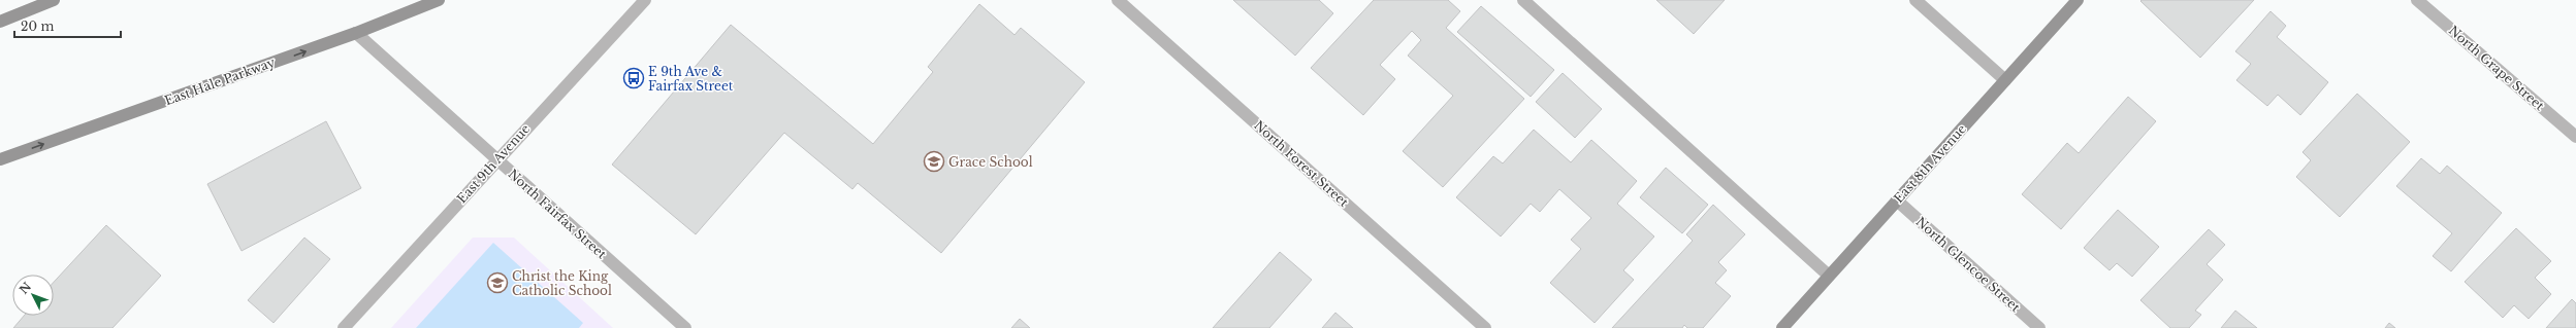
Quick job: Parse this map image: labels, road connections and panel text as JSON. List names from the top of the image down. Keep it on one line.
{"streets":{"street":["North Grape Street","East Hale Parkway","East 9th Avenue","North Forest Street","East 8th Avenue","North Fairfax Street","North Glencoe Street"]},"crossings":[["East Hale Parkway","North Fairfax Street"],["East 9th Avenue","North Fairfax Street"],["East 8th Avenue","North Glencoe Street"]],"one_way":["East Hale Parkway"],"places":{"bus stop":["E 9th Ave & Fairfax Street"],"school or university":["Grace School","Christ the King Catholic School"]},"scale_bar":"20 m","north":"top left"}
